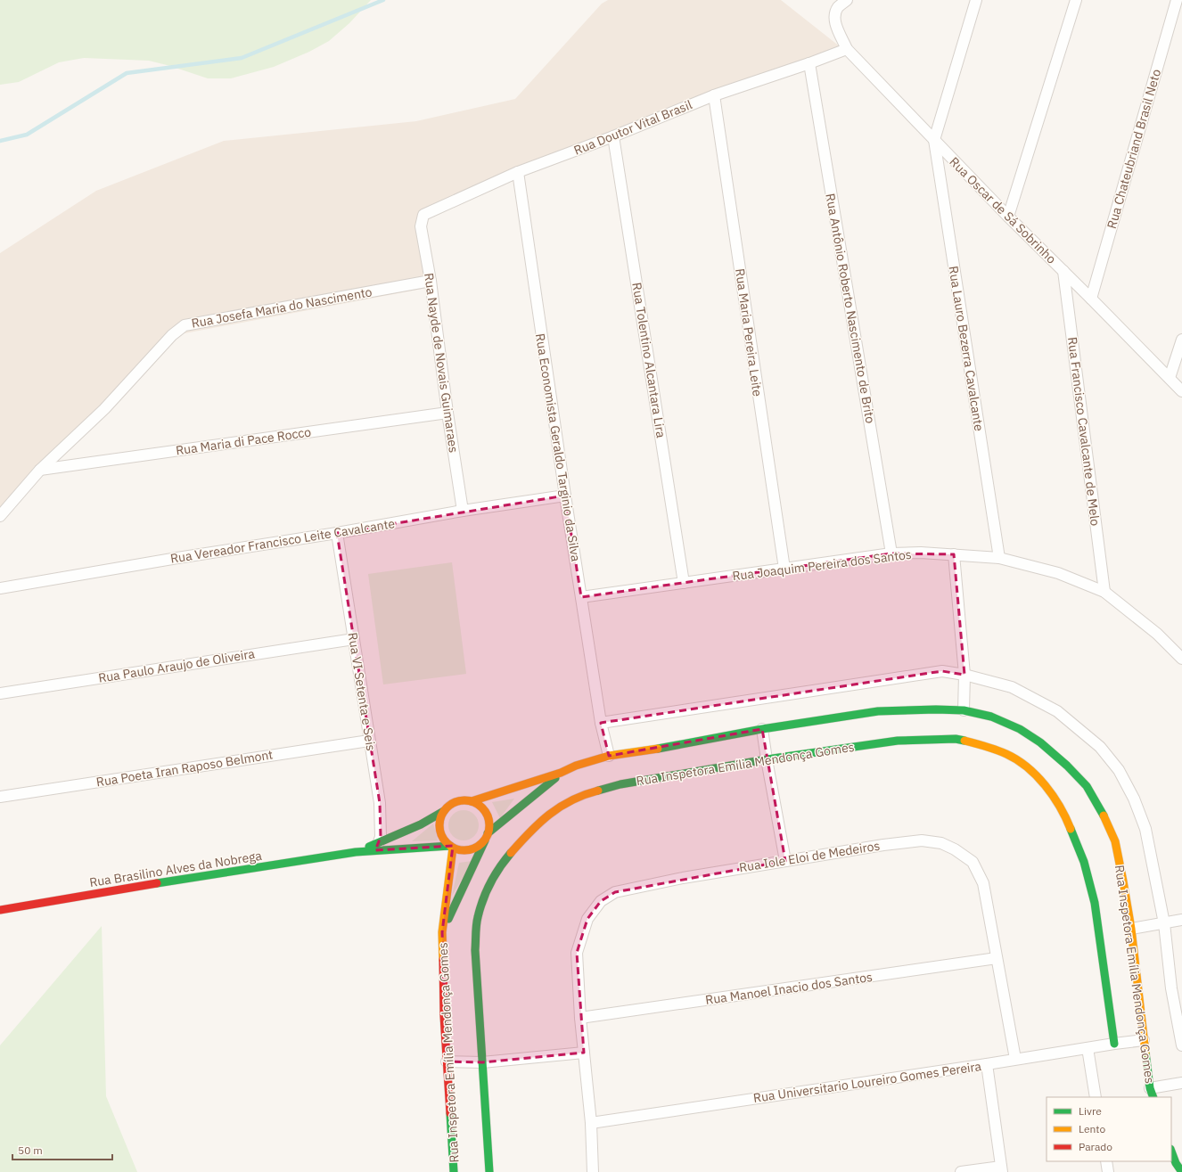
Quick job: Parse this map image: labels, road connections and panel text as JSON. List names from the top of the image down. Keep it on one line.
{"streets":{"main road":["Rua Inspetora Emília Mendonça Gomes","Rua Brasilino Alves da Nobrega"],"street":["Rua Doutor Vital Brasil","Rua Chateubriand Brasil Neto","Rua Oscar de Sá Sobrinho","Rua Josefa Maria do Nascimento","Rua Antônio Roberto Nascimento de Brito","Rua Maria Pereira Leite","Rua Lauro Bezerra Cavalcante","Rua Tolentino Alcantara Lira","Rua Nayde de Novais Guimaraes","Rua Francisco Cavalcante de Melo","Rua Maria di Pace Rocco","Rua Economista Geraldo Targinio da Silva","Rua Vereador Francisco Leite Cavalcante","Rua Joaquim Pereira dos Santos","Rua Paulo Araujo de Oliveira","Rua VI Setenta e Seis","Rua Poeta Iran Raposo Belmont","Rua Iole Eloi de Medeiros","Rua Manoel Inacio dos Santos","Rua Universitario Loureiro Gomes Pereira"]},"crossings":[["Rua Doutor Vital Brasil","Rua Oscar de Sá Sobrinho"],["Rua Doutor Vital Brasil","Rua Antônio Roberto Nascimento de Brito"],["Rua Doutor Vital Brasil","Rua Maria Pereira Leite"],["Rua Doutor Vital Brasil","Rua Tolentino Alcantara Lira"],["Rua Doutor Vital Brasil","Rua Nayde de Novais Guimaraes"],["Rua Doutor Vital Brasil","Rua Economista Geraldo Targinio da Silva"],["Rua Chateubriand Brasil Neto","Rua Oscar de Sá Sobrinho"],["Rua Oscar de Sá Sobrinho","Rua Lauro Bezerra Cavalcante"],["Rua Oscar de Sá Sobrinho","Rua Francisco Cavalcante de Melo"],["Rua Josefa Maria do Nascimento","Rua Nayde de Novais Guimaraes"],["Rua Josefa Maria do Nascimento","Rua Maria di Pace Rocco"],["Rua Antônio Roberto Nascimento de Brito","Rua Joaquim Pereira dos Santos"],["Rua Maria Pereira Leite","Rua Joaquim Pereira dos Santos"],["Rua Lauro Bezerra Cavalcante","Rua Joaquim Pereira dos Santos"],["Rua Tolentino Alcantara Lira","Rua Joaquim Pereira dos Santos"],["Rua Nayde de Novais Guimaraes","Rua Maria di Pace Rocco"],["Rua Nayde de Novais Guimaraes","Rua Vereador Francisco Leite Cavalcante"],["Rua Francisco Cavalcante de Melo","Rua Joaquim Pereira dos Santos"],["Rua Economista Geraldo Targinio da Silva","Rua Vereador Francisco Leite Cavalcante"],["Rua Economista Geraldo Targinio da Silva","Rua Joaquim Pereira dos Santos"],["Rua Vereador Francisco Leite Cavalcante","Rua VI Setenta e Seis"],["Rua Paulo Araujo de Oliveira","Rua VI Setenta e Seis"],["Rua VI Setenta e Seis","Rua Poeta Iran Raposo Belmont"],["Rua VI Setenta e Seis","Rua Brasilino Alves da Nobrega"],["Rua Inspetora Emília Mendonça Gomes","Rua Brasilino Alves da Nobrega"],["Rua Inspetora Emília Mendonça Gomes","Rua Universitario Loureiro Gomes Pereira"],["Rua Iole Eloi de Medeiros","Rua Manoel Inacio dos Santos"],["Rua Iole Eloi de Medeiros","Rua Universitario Loureiro Gomes Pereira"]],"legend":["Livre","Lento","Parado"],"scale_bar":"50 m"}
